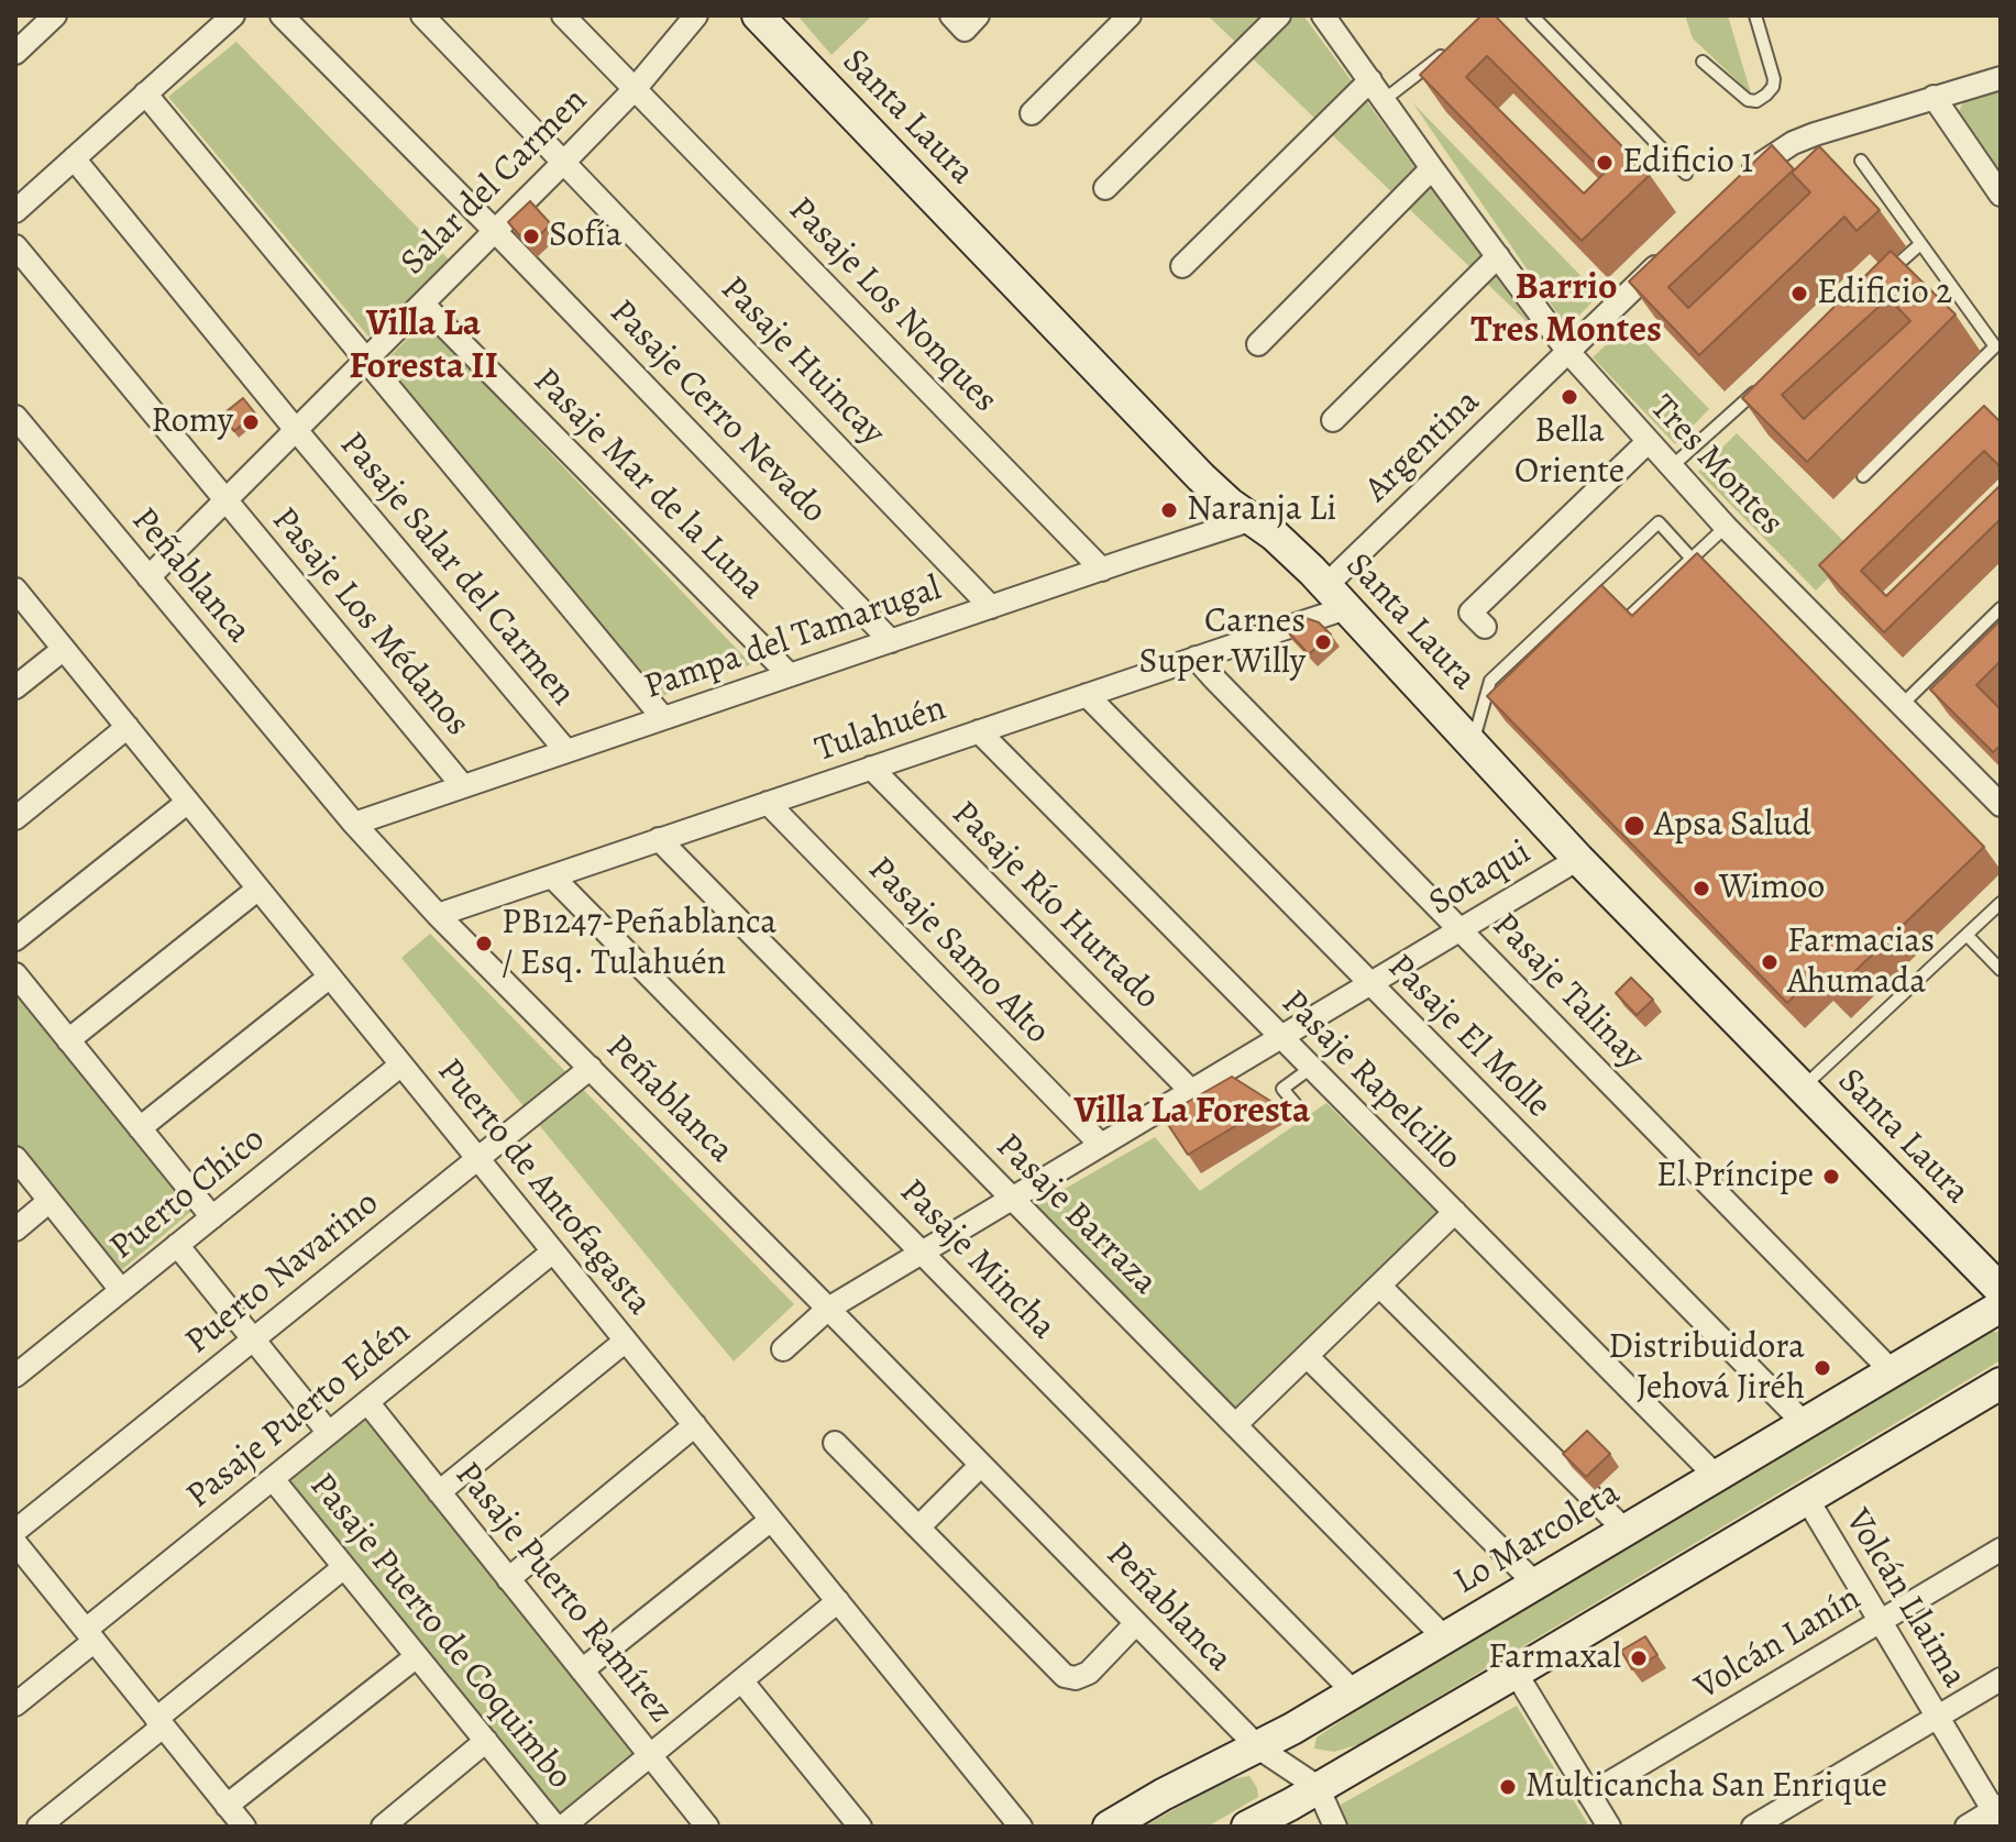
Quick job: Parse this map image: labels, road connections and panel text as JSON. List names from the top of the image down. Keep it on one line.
{"streets":{"street":["Santa Laura","Salar del Carmen","Pasaje Los Nonques","Pasaje Huincay","Pasaje Cerro Nevado","Argentina","Tres Montes","Pasaje Mar de la Luna","Pasaje Salar del Carmen","Peñablanca","Pasaje Los Médanos","Pampa del Tamarugal","Tulahuén","Sotaqui","Pasaje Río Hurtado","Pasaje Samo Alto","Pasaje Talinay","Pasaje El Molle","Pasaje Rapelcillo","Puerto de Antofagasta","Puerto Chico","Pasaje Barraza","Pasaje Mincha","Puerto Navarino","Pasaje Puerto Edén","Lo Marcoleta","Pasaje Puerto Ramírez","Volcán Llaima","Pasaje Puerto de Coquimbo","Volcán Lanín"]},"crossings":[["Santa Laura","Argentina"],["Santa Laura","Pampa del Tamarugal"],["Santa Laura","Tulahuén"],["Santa Laura","Sotaqui"],["Salar del Carmen","Pasaje Los Nonques"],["Salar del Carmen","Pasaje Huincay"],["Salar del Carmen","Pasaje Cerro Nevado"],["Salar del Carmen","Pasaje Mar de la Luna"],["Salar del Carmen","Pasaje Salar del Carmen"],["Salar del Carmen","Peñablanca"],["Salar del Carmen","Pasaje Los Médanos"],["Pasaje Los Nonques","Pampa del Tamarugal"],["Pasaje Huincay","Pampa del Tamarugal"],["Pasaje Cerro Nevado","Pampa del Tamarugal"],["Argentina","Tres Montes"],["Argentina","Tulahuén"],["Pasaje Mar de la Luna","Pampa del Tamarugal"],["Pasaje Salar del Carmen","Pampa del Tamarugal"],["Peñablanca","Pampa del Tamarugal"],["Peñablanca","Tulahuén"],["Peñablanca","Sotaqui"],["Peñablanca","Puerto Navarino"],["Peñablanca","Lo Marcoleta"],["Pasaje Los Médanos","Pampa del Tamarugal"],["Tulahuén","Pasaje Río Hurtado"],["Tulahuén","Pasaje Samo Alto"],["Tulahuén","Pasaje Talinay"],["Tulahuén","Pasaje El Molle"],["Tulahuén","Pasaje Rapelcillo"],["Tulahuén","Pasaje Barraza"],["Tulahuén","Pasaje Mincha"],["Sotaqui","Pasaje Río Hurtado"],["Sotaqui","Pasaje Samo Alto"],["Sotaqui","Pasaje Talinay"],["Sotaqui","Pasaje El Molle"],["Sotaqui","Pasaje Rapelcillo"],["Sotaqui","Pasaje Barraza"],["Sotaqui","Pasaje Mincha"],["Pasaje Talinay","Lo Marcoleta"],["Pasaje El Molle","Lo Marcoleta"],["Pasaje Rapelcillo","Lo Marcoleta"],["Puerto de Antofagasta","Puerto Chico"],["Puerto de Antofagasta","Puerto Navarino"],["Puerto de Antofagasta","Pasaje Puerto Edén"],["Pasaje Barraza","Lo Marcoleta"],["Pasaje Mincha","Lo Marcoleta"],["Pasaje Puerto Edén","Pasaje Puerto Ramírez"],["Pasaje Puerto Edén","Pasaje Puerto de Coquimbo"],["Volcán Llaima","Volcán Lanín"]],"districts":["Barrio Tres Montes","Villa La Foresta II","Villa La Foresta"],"places":["Edificio 1","Sofía","Edificio 2","Bella Oriente","Romy","Naranja Li","Carnes Super Willy","Apsa Salud","Wimoo","PB1247-Peñablanca / Esq. Tulahuén","Farmacias Ahumada","El Príncipe","Distribuidora Jehová Jiréh","Farmaxal","Multicancha San Enrique"]}
